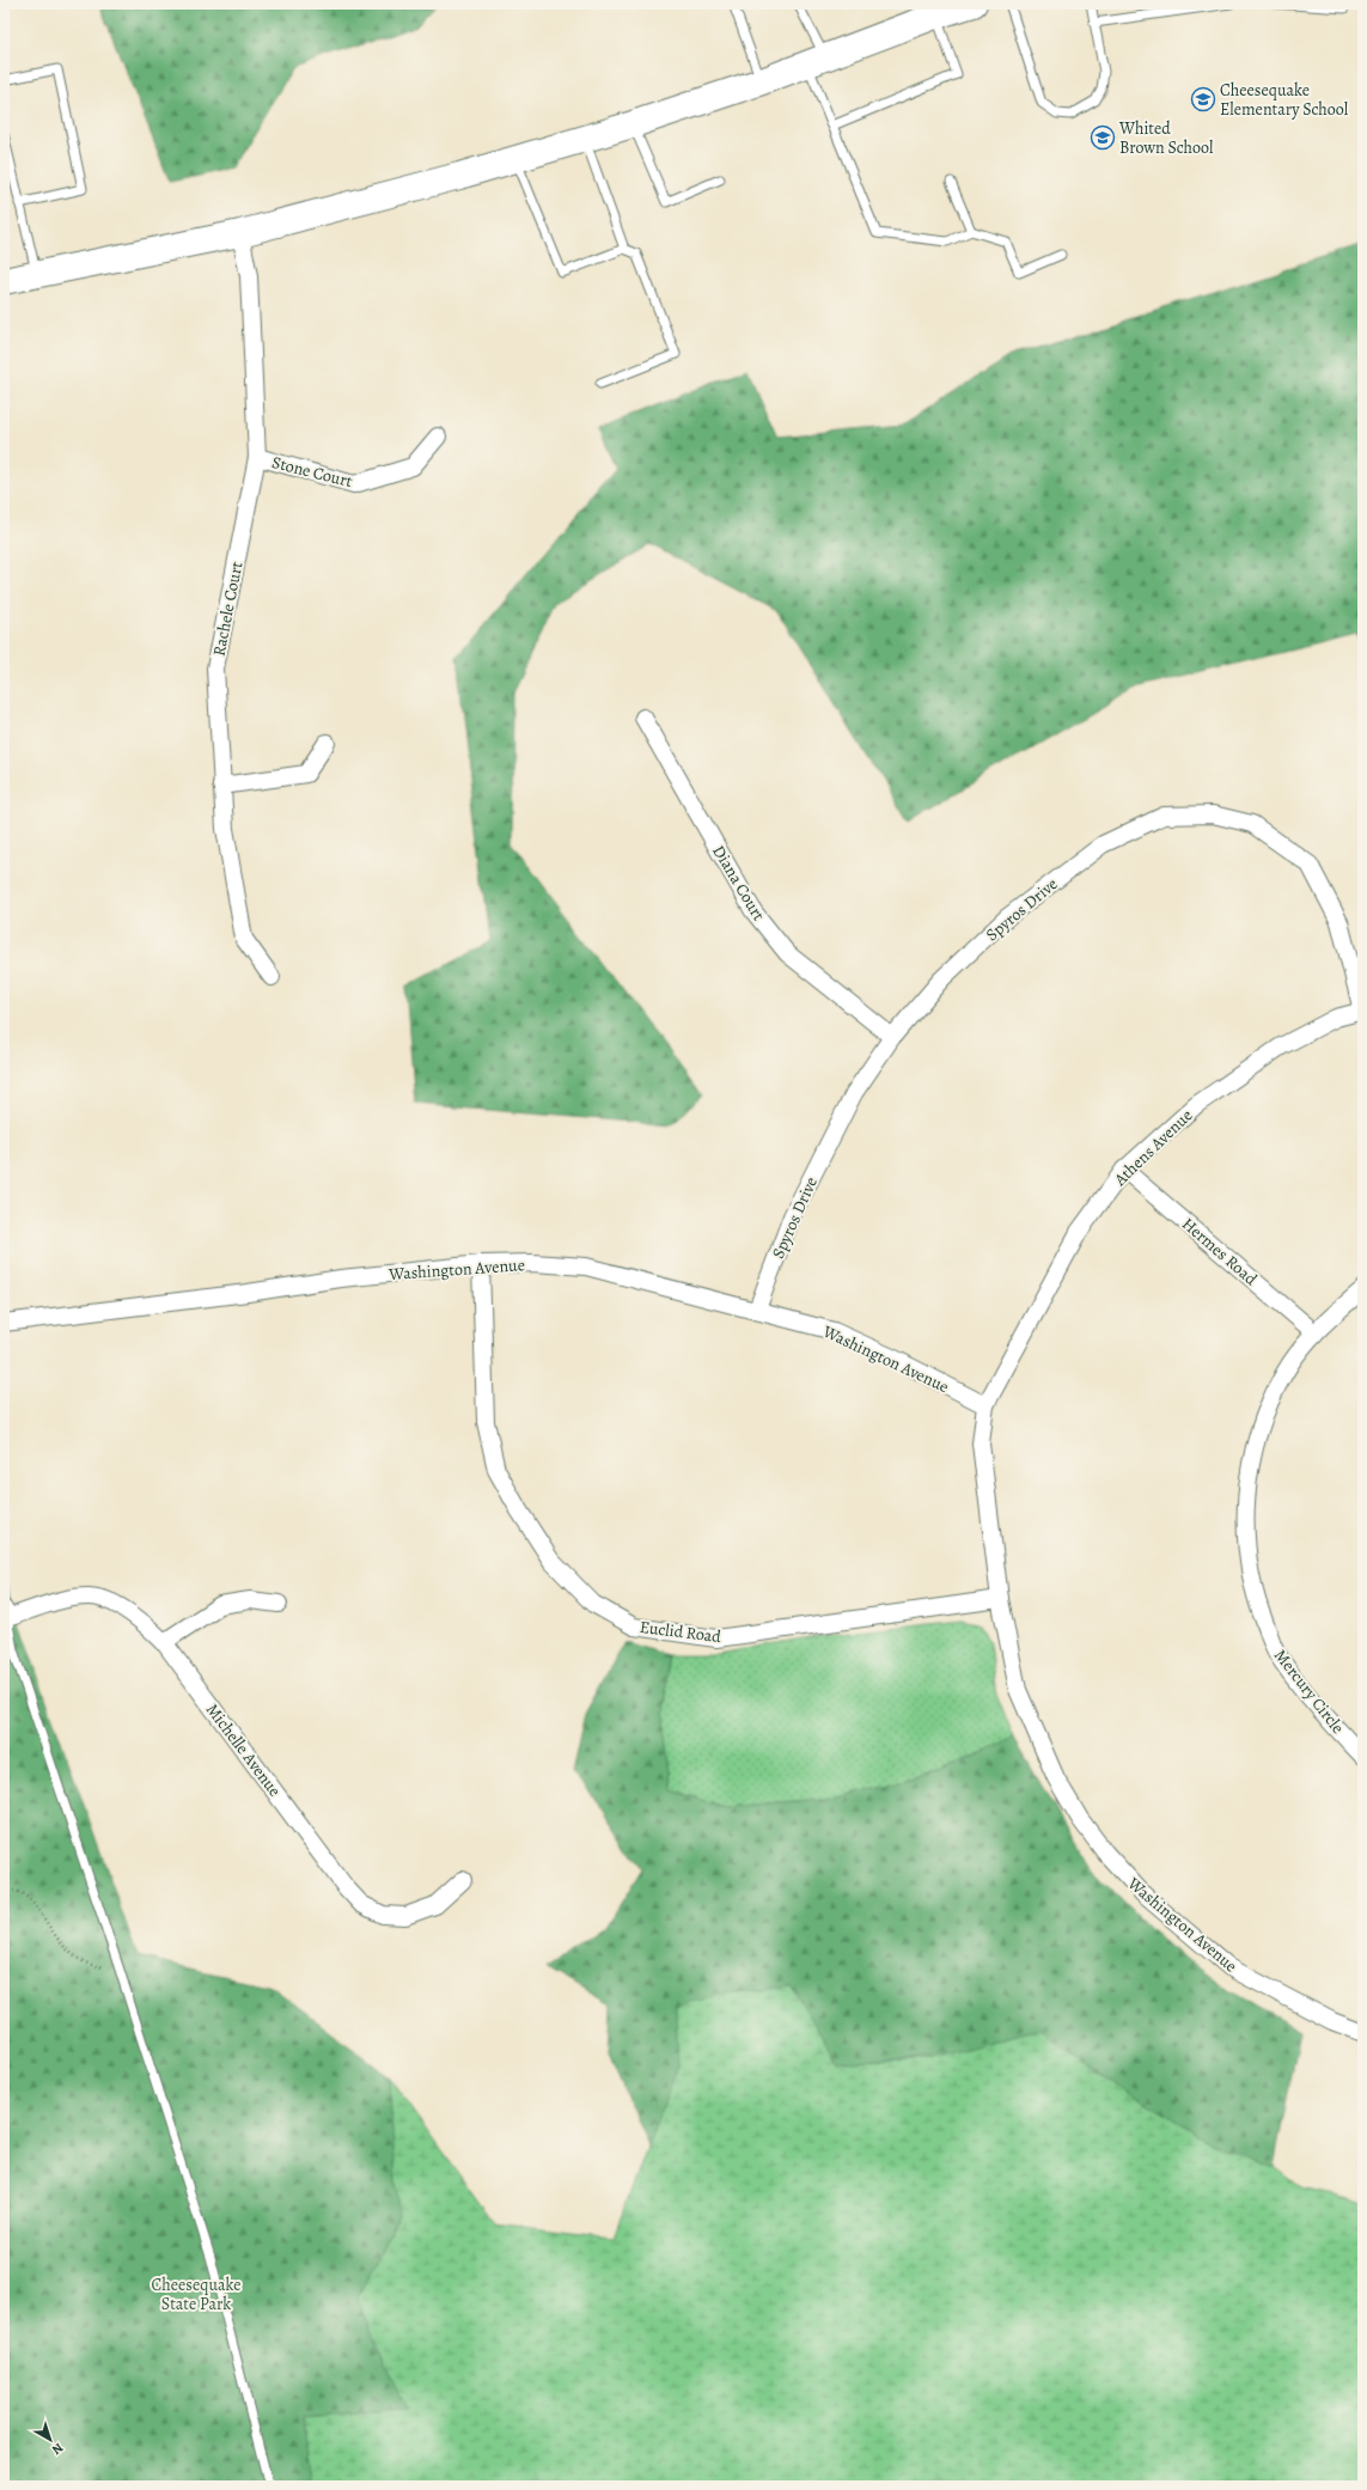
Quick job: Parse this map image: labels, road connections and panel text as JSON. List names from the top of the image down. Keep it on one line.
{"streets":{"street":["Stone Court","Rachele Court","Diana Court","Spyros Drive","Athens Avenue","Hermes Road","Washington Avenue","Euclid Road","Mercury Circle","Michelle Avenue"]},"crossings":[["Stone Court","Rachele Court"],["Diana Court","Spyros Drive"],["Spyros Drive","Athens Avenue"],["Spyros Drive","Washington Avenue"],["Athens Avenue","Hermes Road"],["Athens Avenue","Washington Avenue"],["Hermes Road","Mercury Circle"],["Washington Avenue","Euclid Road"]],"parks":["Cheesequake State Park"],"places":{"school or university":["Cheesequake Elementary School","Whited Brown School"]},"north":"bottom right"}
